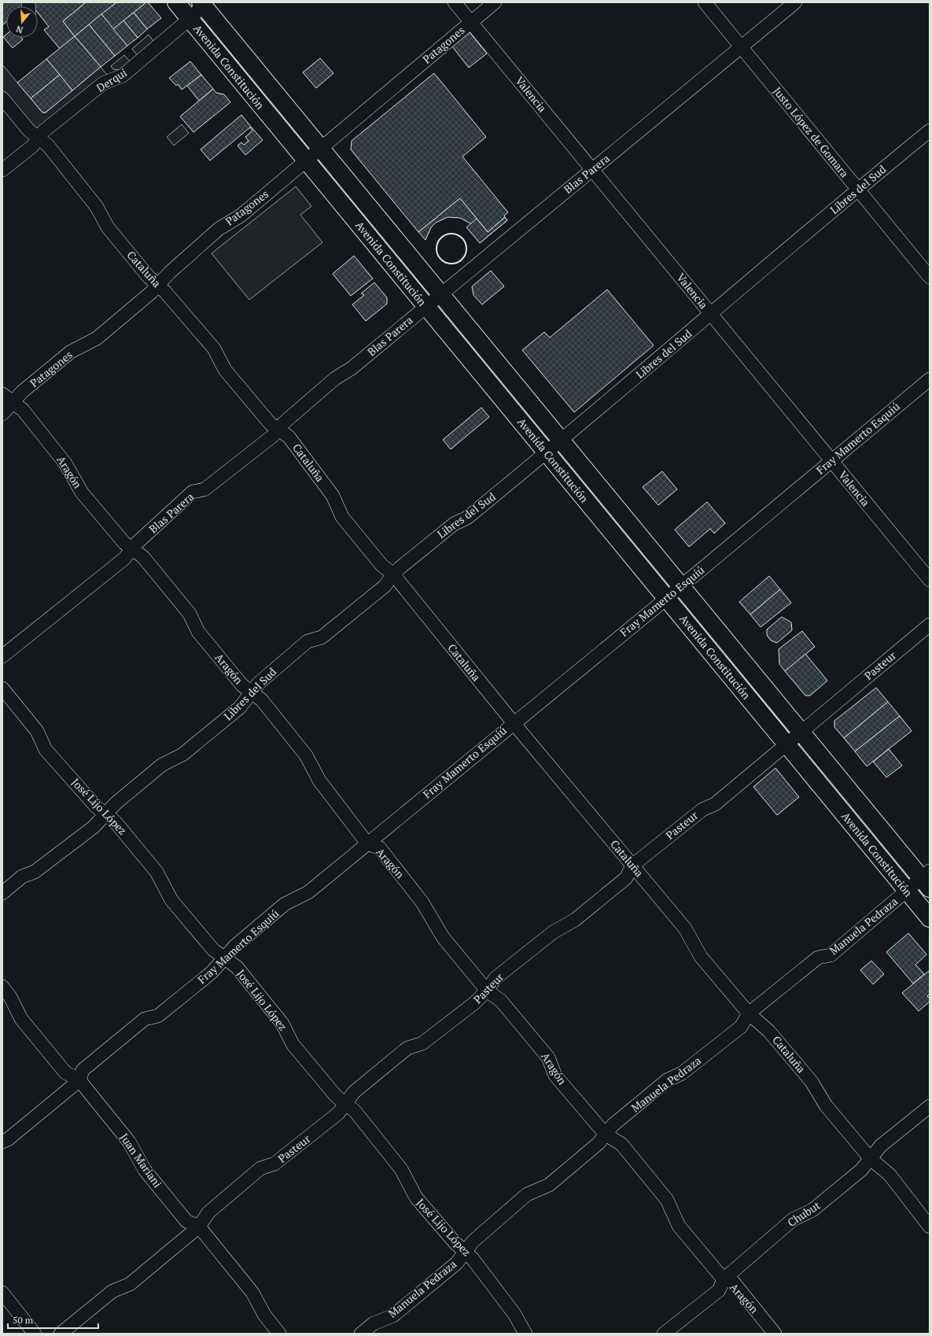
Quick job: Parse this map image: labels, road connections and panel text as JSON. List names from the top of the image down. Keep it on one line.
{"streets":{"main road":["Avenida Constitución"],"street":["Patagones","Derqui","Valencia","Justo López de Gomara","Blas Parera","Libres del Sud","Cataluña","Fray Mamerto Esquiú","Aragón","Pasteur","José Lijo López","Manuela Pedraza","Juan Mariani","Chubut"]},"crossings":[["Patagones","Avenida Constitución"],["Patagones","Valencia"],["Patagones","Cataluña"],["Patagones","Aragón"],["Avenida Constitución","Derqui"],["Avenida Constitución","Blas Parera"],["Avenida Constitución","Libres del Sud"],["Avenida Constitución","Fray Mamerto Esquiú"],["Avenida Constitución","Pasteur"],["Avenida Constitución","Manuela Pedraza"],["Derqui","Cataluña"],["Valencia","Blas Parera"],["Valencia","Libres del Sud"],["Valencia","Fray Mamerto Esquiú"],["Justo López de Gomara","Blas Parera"],["Justo López de Gomara","Libres del Sud"],["Blas Parera","Cataluña"],["Blas Parera","Aragón"],["Libres del Sud","Cataluña"],["Libres del Sud","Aragón"],["Libres del Sud","José Lijo López"],["Cataluña","Fray Mamerto Esquiú"],["Cataluña","Pasteur"],["Cataluña","Manuela Pedraza"],["Cataluña","Chubut"],["Fray Mamerto Esquiú","Aragón"],["Fray Mamerto Esquiú","José Lijo López"],["Fray Mamerto Esquiú","Juan Mariani"],["Aragón","Pasteur"],["Aragón","Manuela Pedraza"],["Aragón","Chubut"],["Pasteur","José Lijo López"],["Pasteur","Juan Mariani"],["José Lijo López","Manuela Pedraza"]],"scale_bar":"50 m","north":"bottom"}
